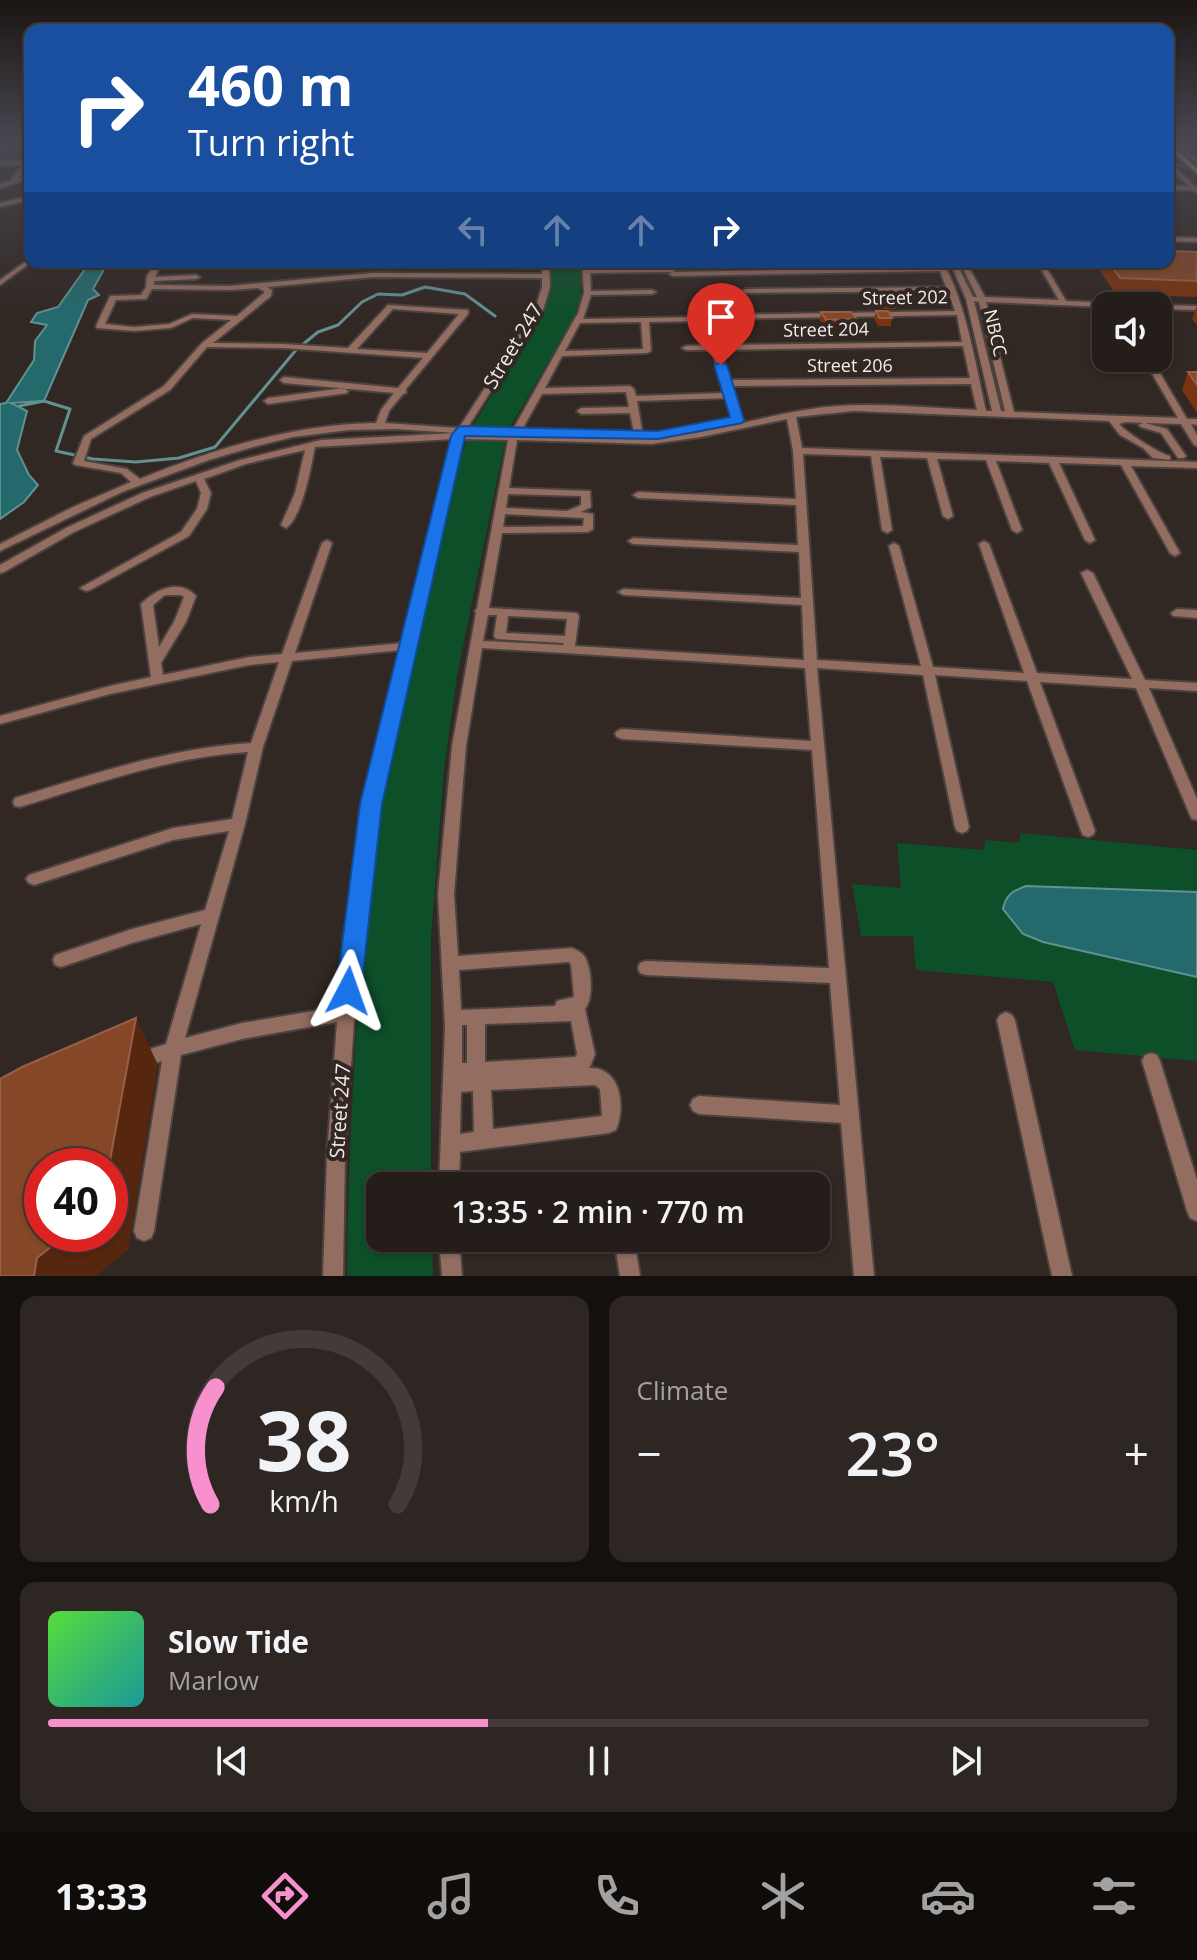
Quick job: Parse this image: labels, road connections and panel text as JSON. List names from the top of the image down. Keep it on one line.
{"streets":{"street":["Street 202","Street 204","NBCC","Street 247","Street 206"]},"page":{"turn":["460 m","Turn right"],"limit":"40","trip":"13:35 · 2 min · 770 m","tile":"Climate","heat":["−","23°","+"],"song":["Slow Tide","Marlow"],"tabs":"13:33","gauge":["38","km/h"]}}
